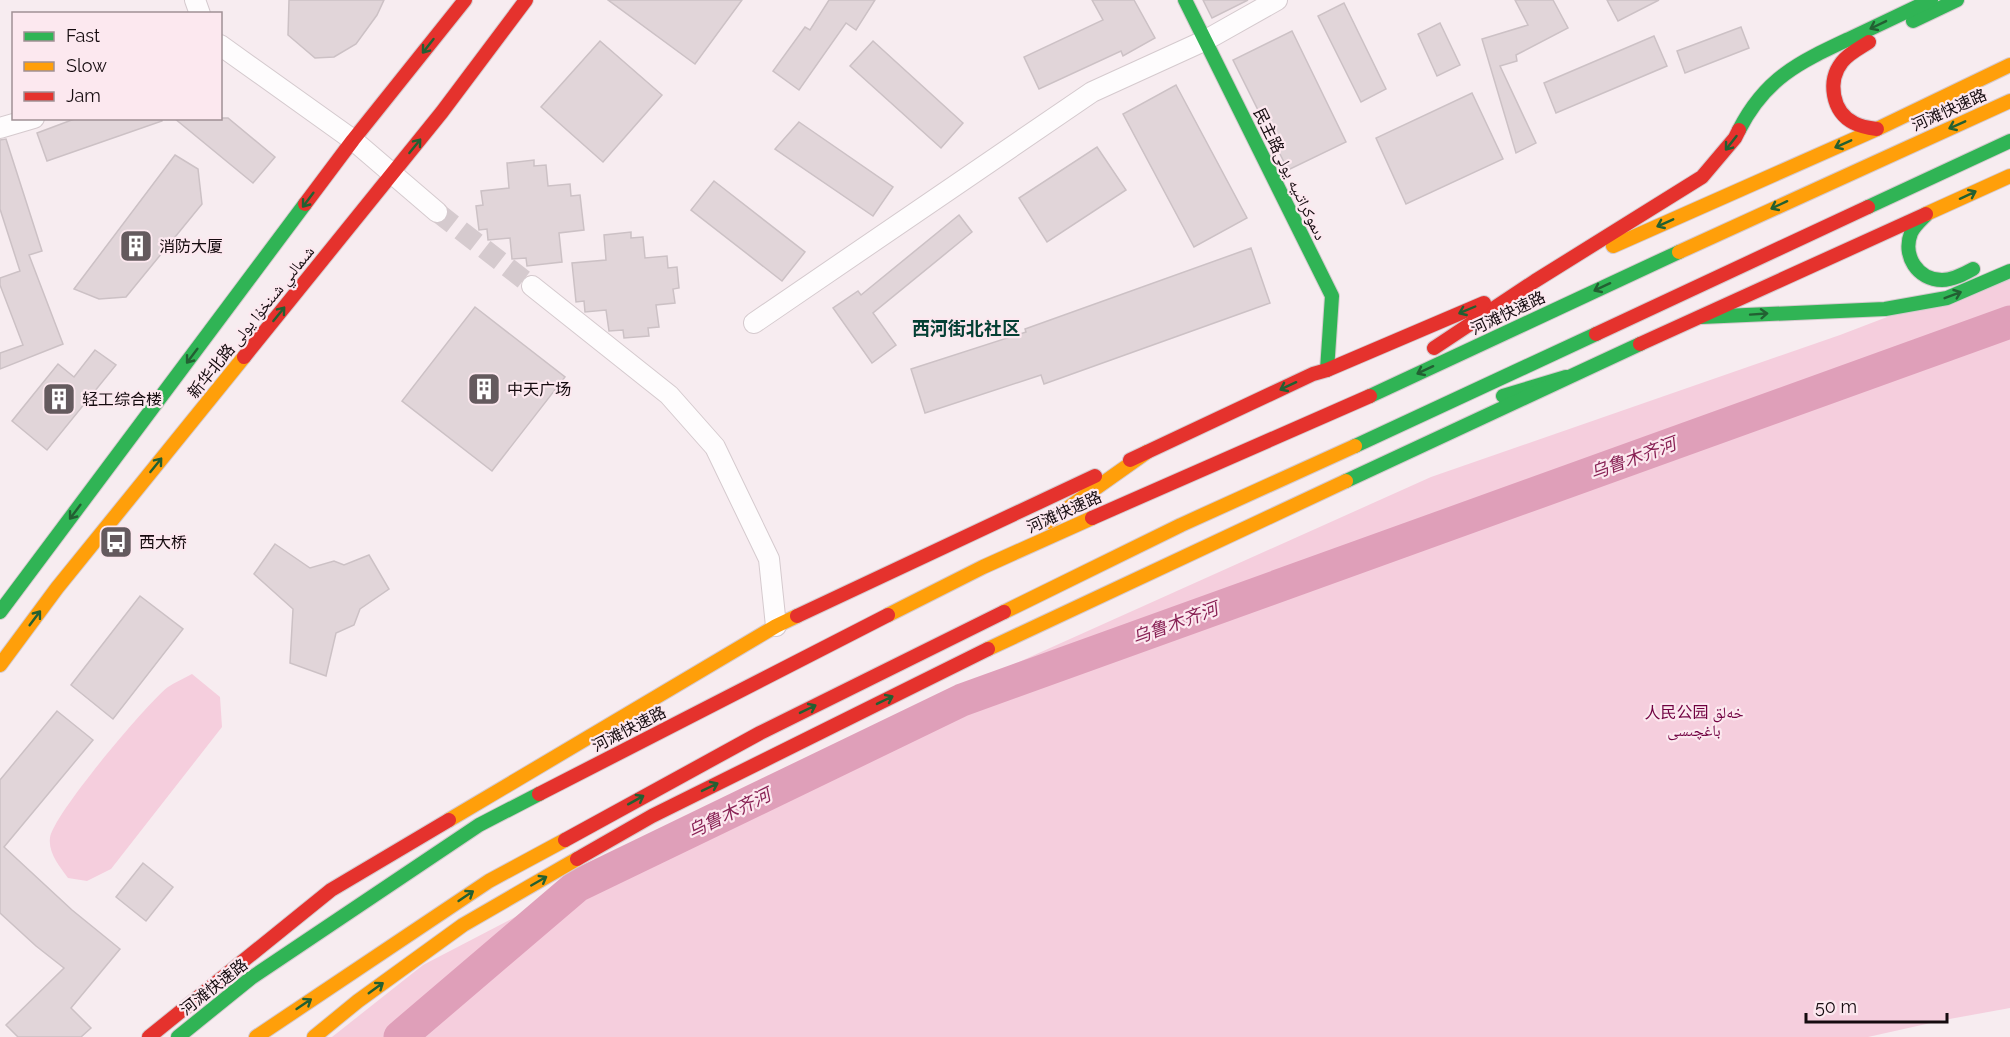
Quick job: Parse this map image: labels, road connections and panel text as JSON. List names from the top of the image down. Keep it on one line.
{"streets":{"main road":["河滩快速路","民主路دىموكراتىيە يولى","新华北路 شىمالىي شىنخۇا يولى"]},"districts":["西河街北社区"],"water":["乌鲁木齐河"],"parks":["人民公园 خەلق باغچىسى"],"places":{"building":["消防大厦","中天广场","轻工综合楼"],"bus stop":["西大桥"]},"legend":["Fast","Slow","Jam"],"scale_bar":"50 m"}
